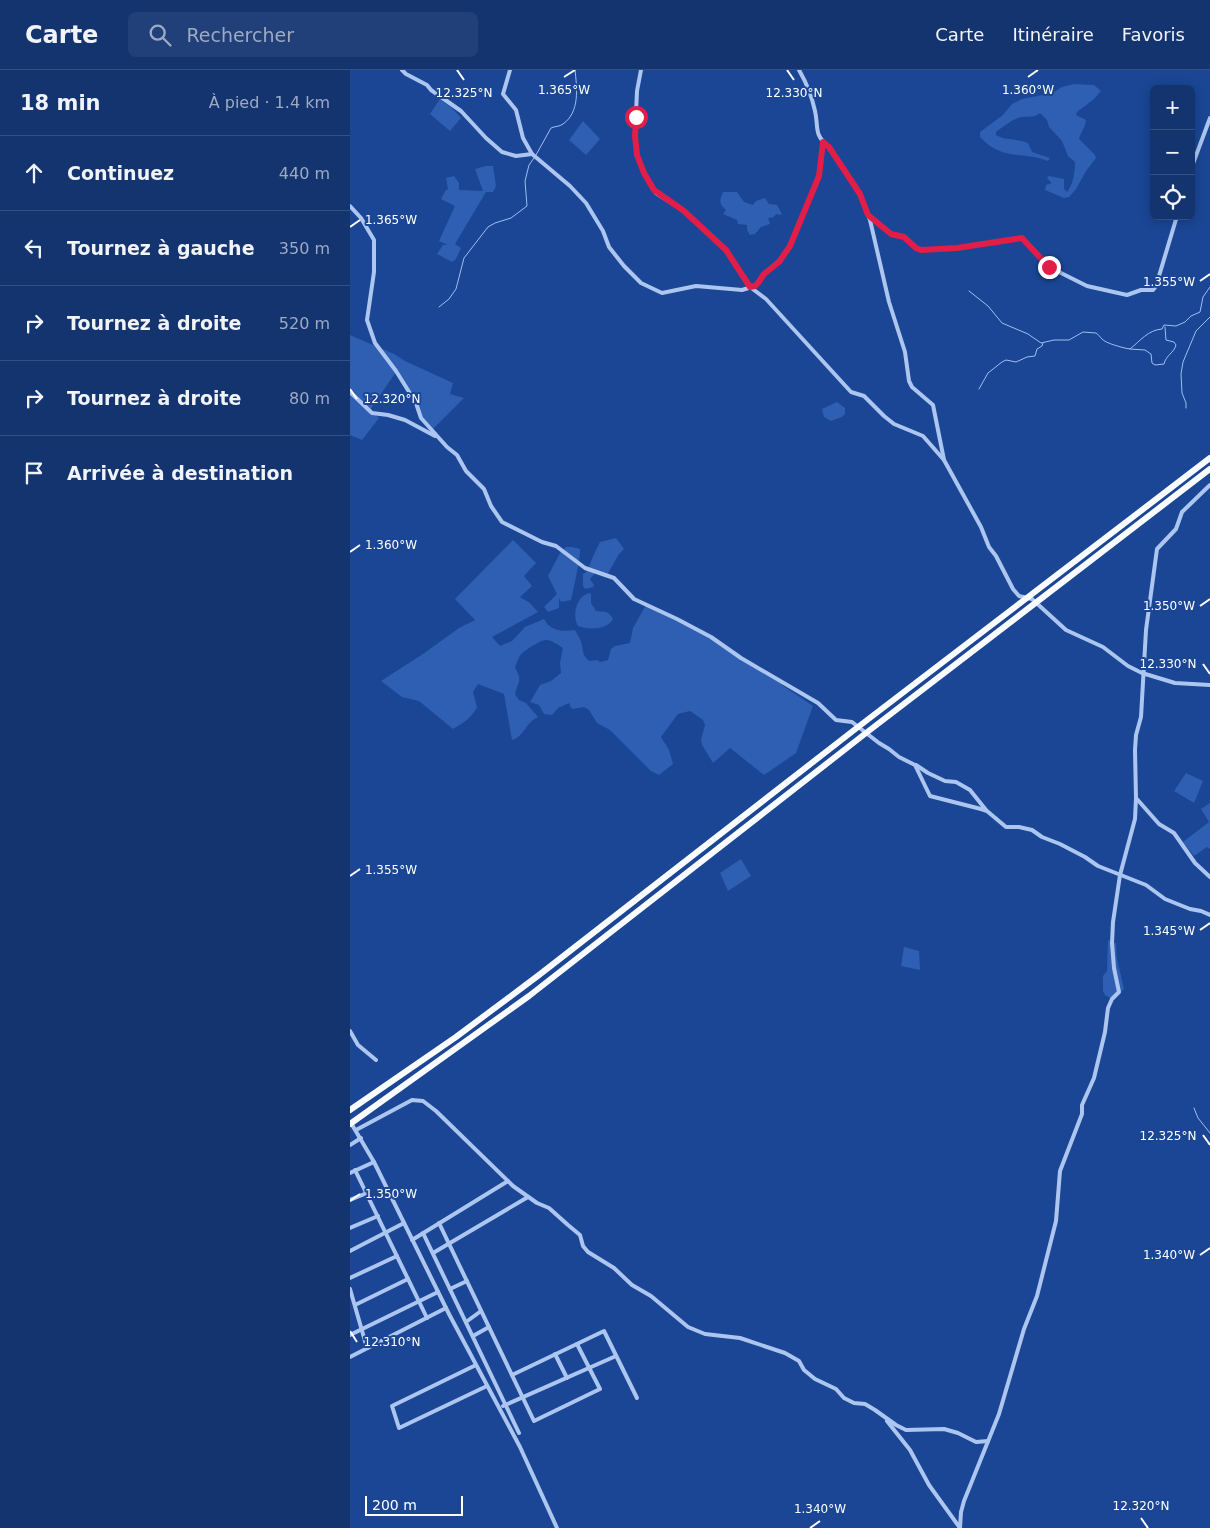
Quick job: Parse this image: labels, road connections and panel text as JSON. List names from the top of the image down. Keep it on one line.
{"scale_bar":"200 m","page":{"header":"Carte","search":"Rechercher","nav":["Carte","Itinéraire","Favoris"],"heading":["18 min","À pied · 1.4 km"],"map_buttons":["+","−"],"list":[["Continuez","440 m"],["Tournez à gauche","350 m"],["Tournez à droite","520 m"],["Tournez à droite","80 m"],"Arrivée à destination"],"scale":"200 m"},"coordinates":["1.365°W","1.360°W","12.325°N","12.330°N","1.355°W","12.320°N","1.350°W","1.345°W","1.340°W","12.310°N"]}
